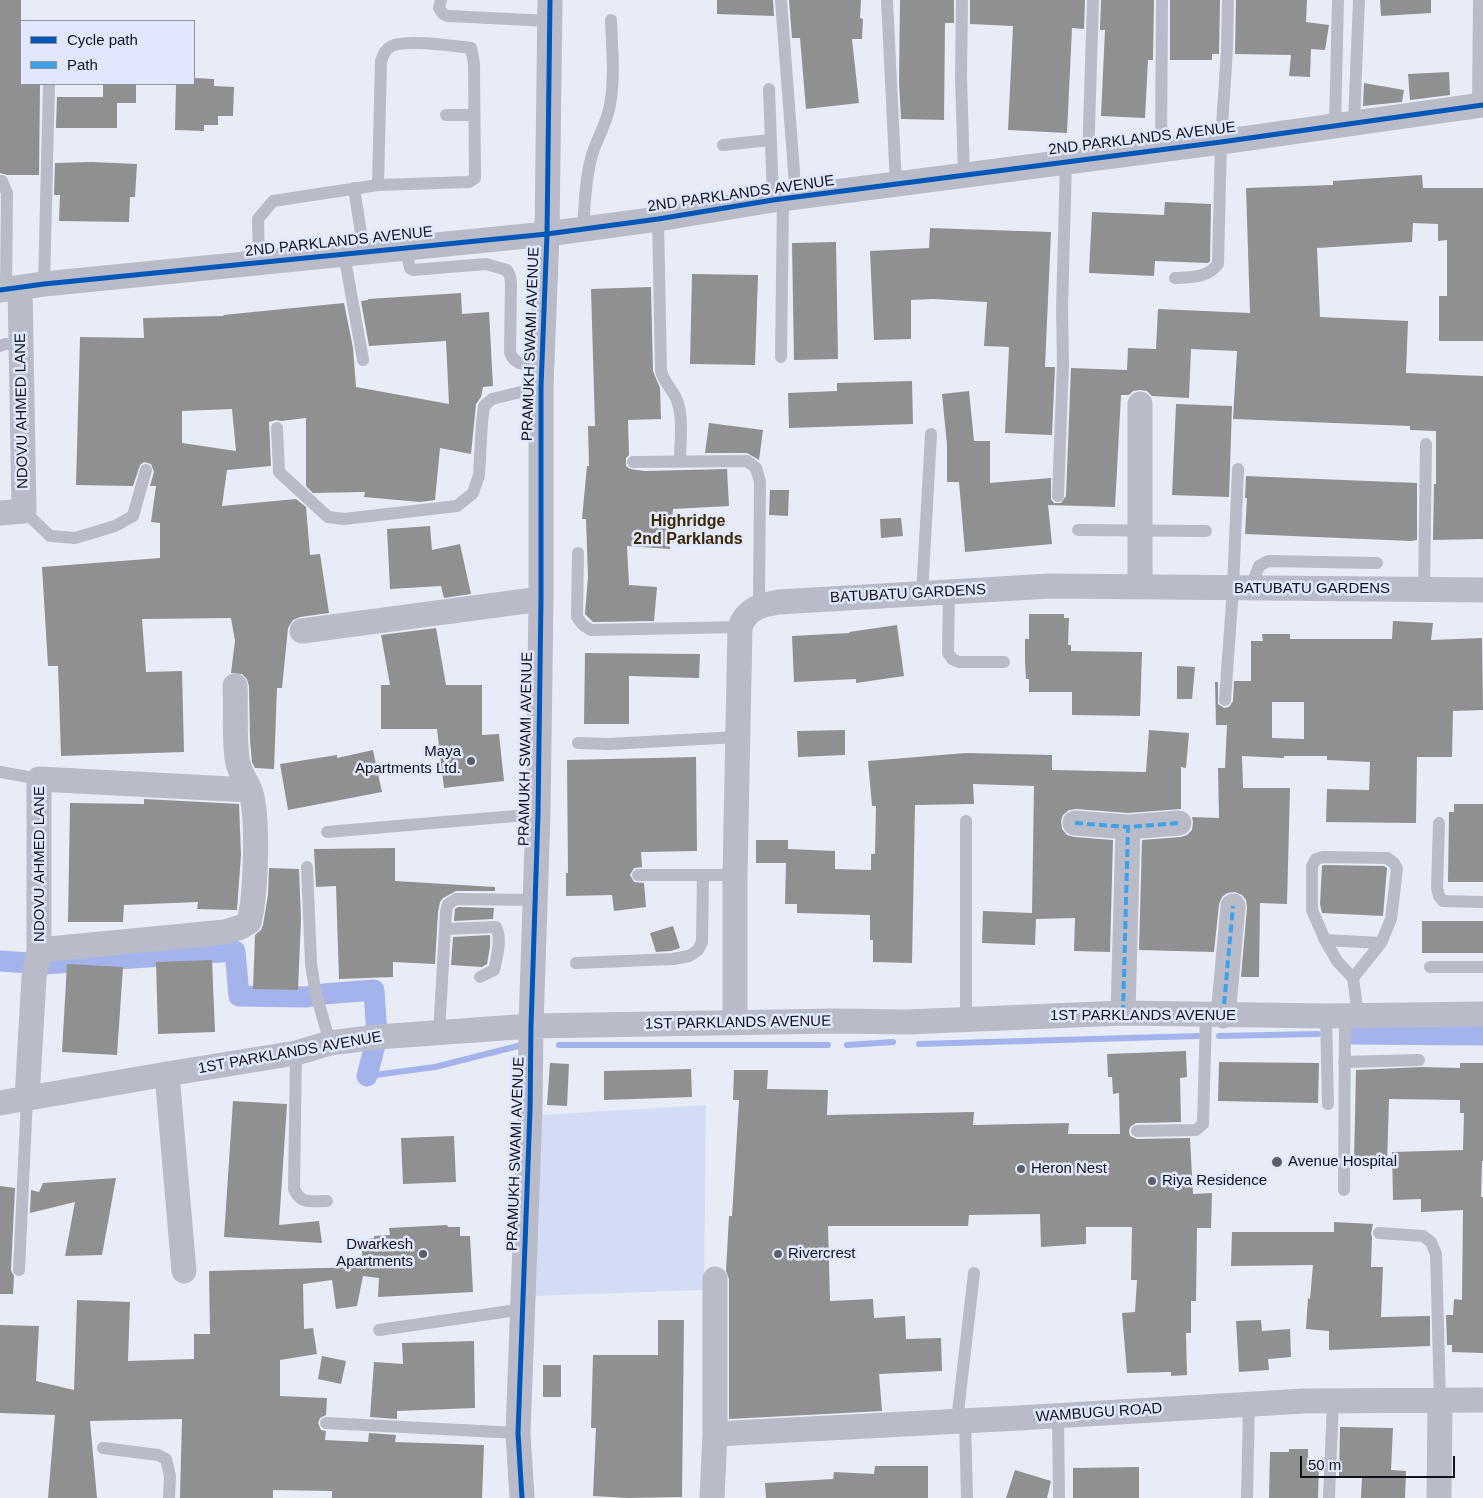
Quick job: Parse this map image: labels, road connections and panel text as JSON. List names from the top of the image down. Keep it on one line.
{"streets":{"street":["2ND PARKLANDS AVENUE","PRAMUKH SWAMI AVENUE","NDOVU AHMED LANE","BATUBATU GARDENS","1ST PARKLANDS AVENUE","WAMBUGU ROAD"]},"crossings":[["2ND PARKLANDS AVENUE","PRAMUKH SWAMI AVENUE"],["2ND PARKLANDS AVENUE","NDOVU AHMED LANE"],["PRAMUKH SWAMI AVENUE","1ST PARKLANDS AVENUE"],["NDOVU AHMED LANE","1ST PARKLANDS AVENUE"]],"districts":["Highridge 2nd Parklands"],"places":["Maya Apartments Ltd.","Avenue Hospital","Heron Nest","Riya Residence","Dwarkesh Apartments","Rivercrest"],"legend":["Cycle path","Path"],"scale_bar":"50 m"}
